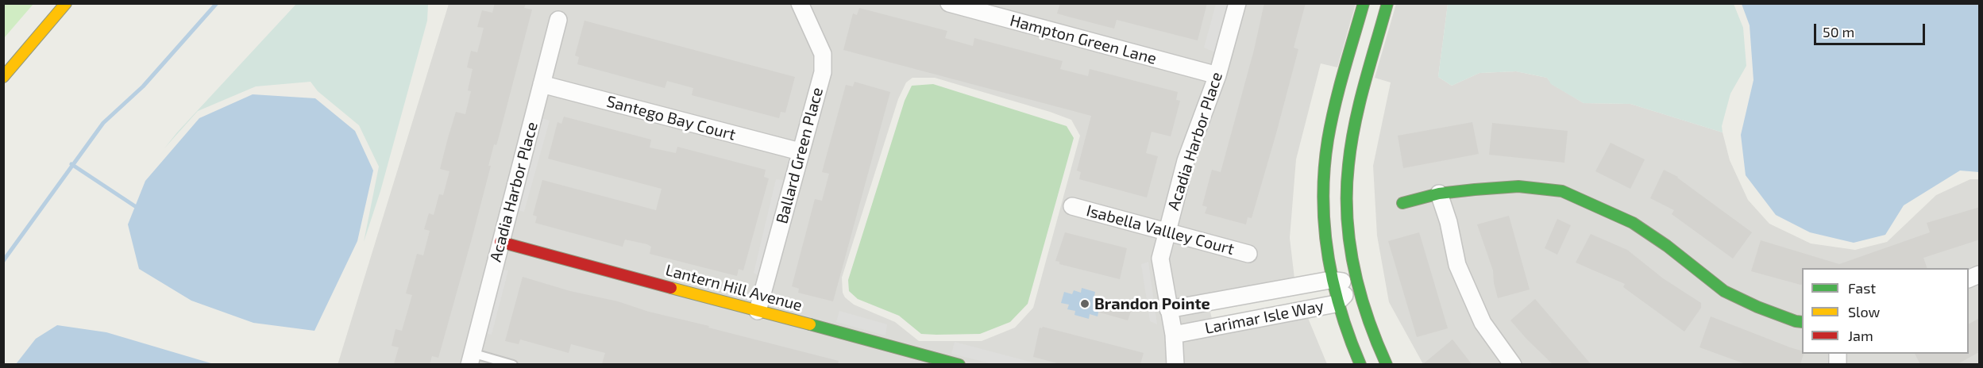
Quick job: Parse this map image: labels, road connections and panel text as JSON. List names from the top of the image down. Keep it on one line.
{"streets":{"main road":["Lantern Hill Avenue"],"street":["Hampton Green Lane","Santego Bay Court","Acadia Harbor Place","Ballard Green Place","Isabella Vallley Court","Larimar Isle Way"]},"crossings":[["Hampton Green Lane","Acadia Harbor Place"],["Santego Bay Court","Acadia Harbor Place"],["Santego Bay Court","Ballard Green Place"],["Acadia Harbor Place","Isabella Vallley Court"],["Acadia Harbor Place","Lantern Hill Avenue"],["Acadia Harbor Place","Larimar Isle Way"],["Ballard Green Place","Lantern Hill Avenue"]],"places":["Brandon Pointe"],"legend":["Fast","Slow","Jam"],"scale_bar":"50 m"}
